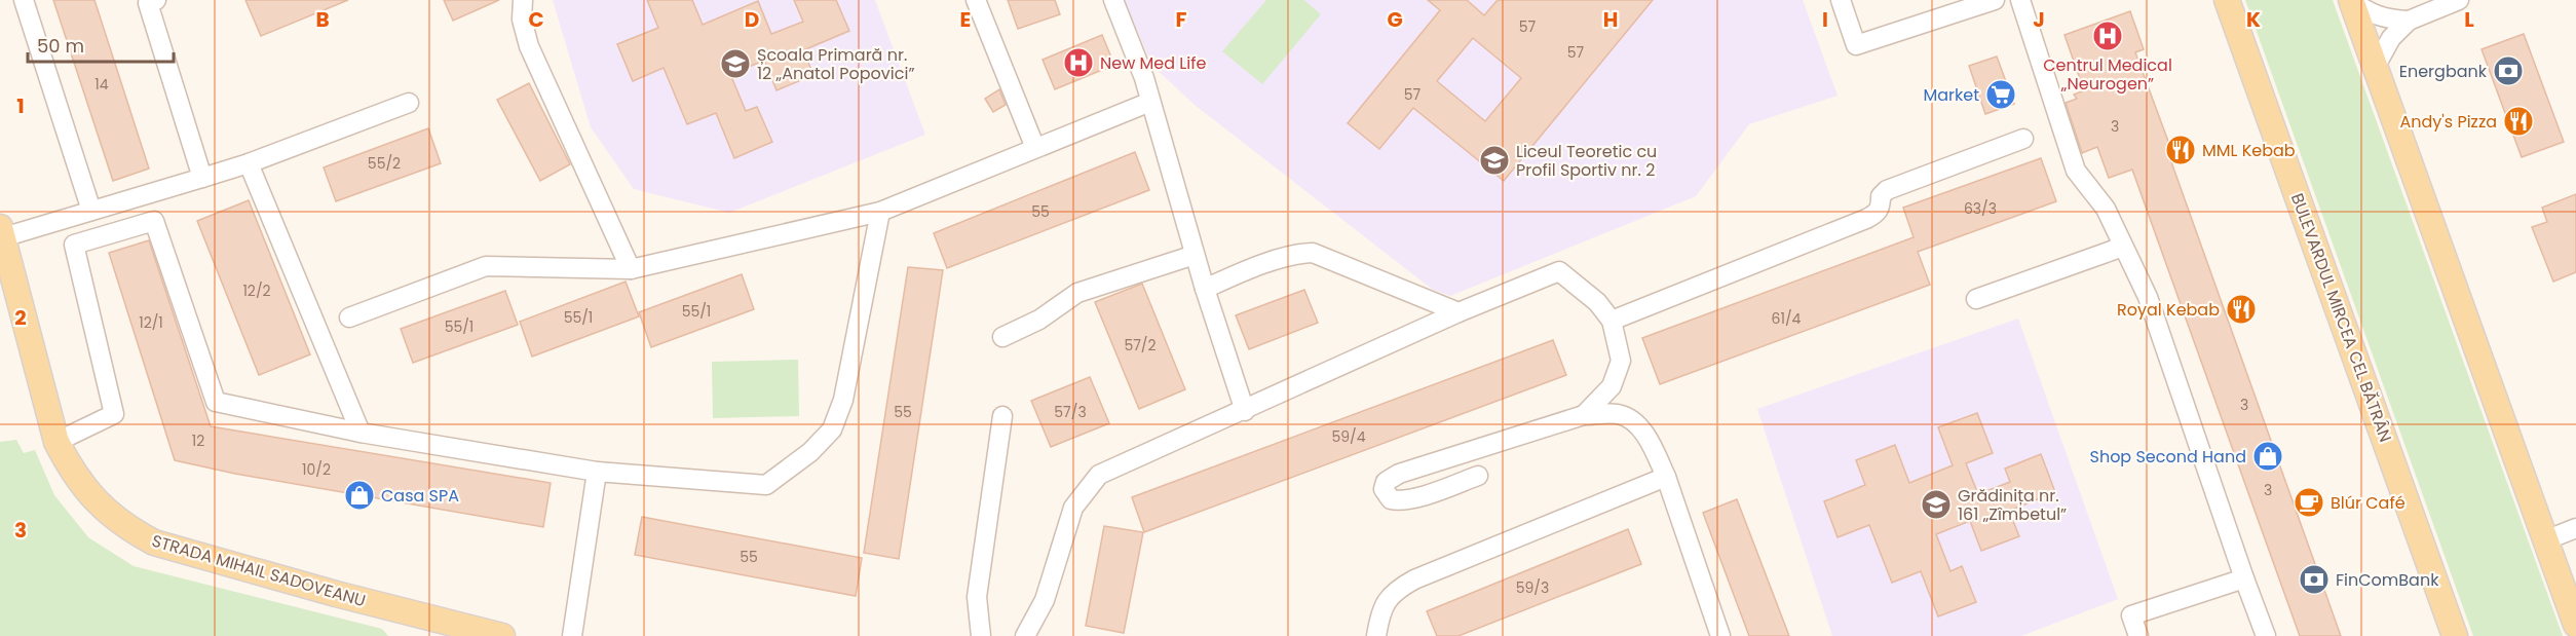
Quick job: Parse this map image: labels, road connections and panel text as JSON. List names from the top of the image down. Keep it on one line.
{"streets":{"main road":["BULEVARDUL MIRCEA CEL BĂTRÂN","STRADA MIHAIL SADOVEANU"]},"places":{"hospital":["Centrul Medical „Neurogen”","New Med Life"],"school or university":["Școala Primară nr. 12 „Anatol Popovici”","Liceul Teoretic cu Profil Sportiv nr. 2","Grădinița nr. 161 „Zîmbetul”"],"bank":["Energbank","FinComBank"],"supermarket":["Market"],"restaurant":["Andy's Pizza","MML Kebab","Royal Kebab"],"shop":["Shop Second Hand","Casa SPA"],"cafe":["Blúr Café"]},"house_numbers":["57","57","14","57","3","55/2","63/3","55","12/2","55/1","55/1","61/4","12/1","55/1","57/2","3","55","57/3","59/4","12","10/2","3","55","59/3"],"scale_bar":"50 m","grid":{"columns":["B","C","D","E","F","G","H","I","J","K","L"],"rows":["1","2","3"]}}
